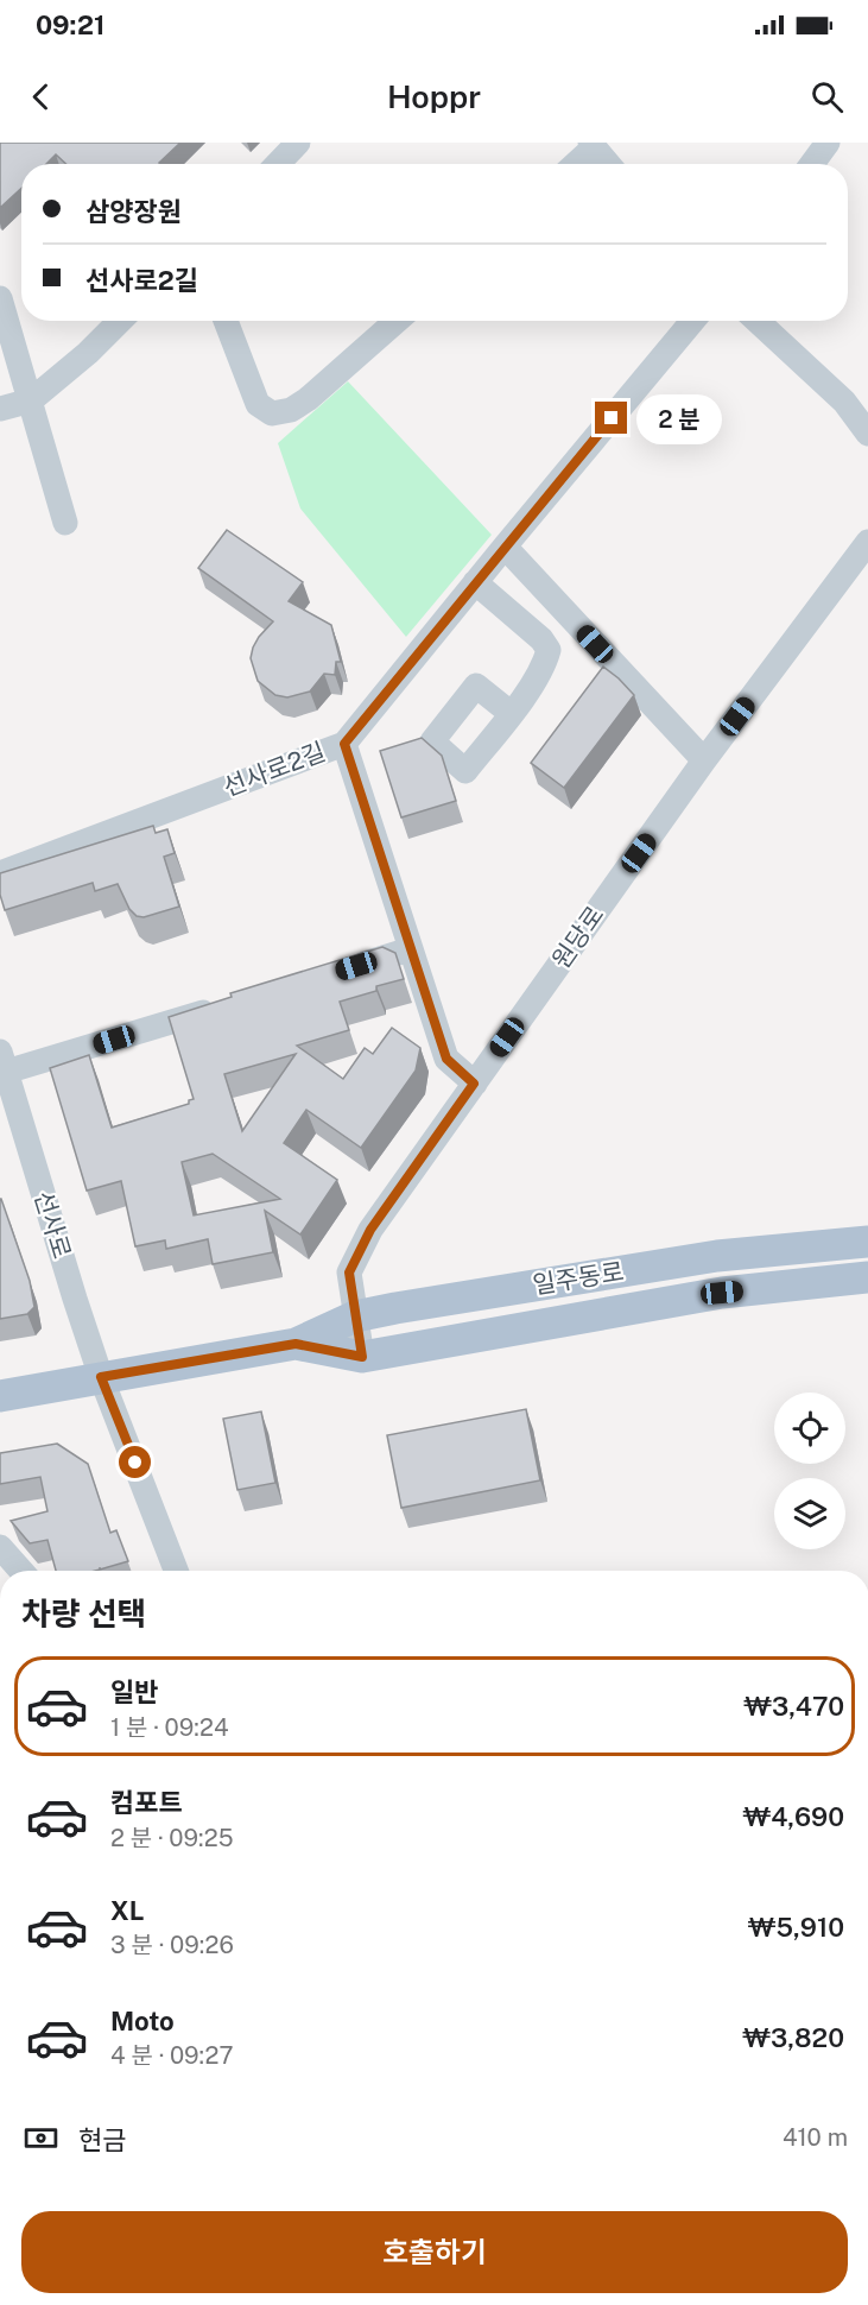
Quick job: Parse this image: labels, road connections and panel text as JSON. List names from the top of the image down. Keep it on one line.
{"streets":{"main road":["일주동로"],"street":["선사로2길","원당로","선사로"]},"crossings":[["원당로","일주동로"],["선사로","일주동로"]],"page":{"status":"09:21","header":"Hoppr","banner":["삼양장원","선사로2길"],"bubble":"2 분","heading":"차량 선택","list":[{"name":"일반","note":"1 분 · 09:24","value":"₩3,470"},{"name":"컴포트","note":"2 분 · 09:25","value":"₩4,690"},{"name":"XL","note":"3 분 · 09:26","value":"₩5,910"},{"name":"Moto","note":"4 분 · 09:27","value":"₩3,820"}],"pay":["현금","410 m"],"buttons":"호출하기"}}
